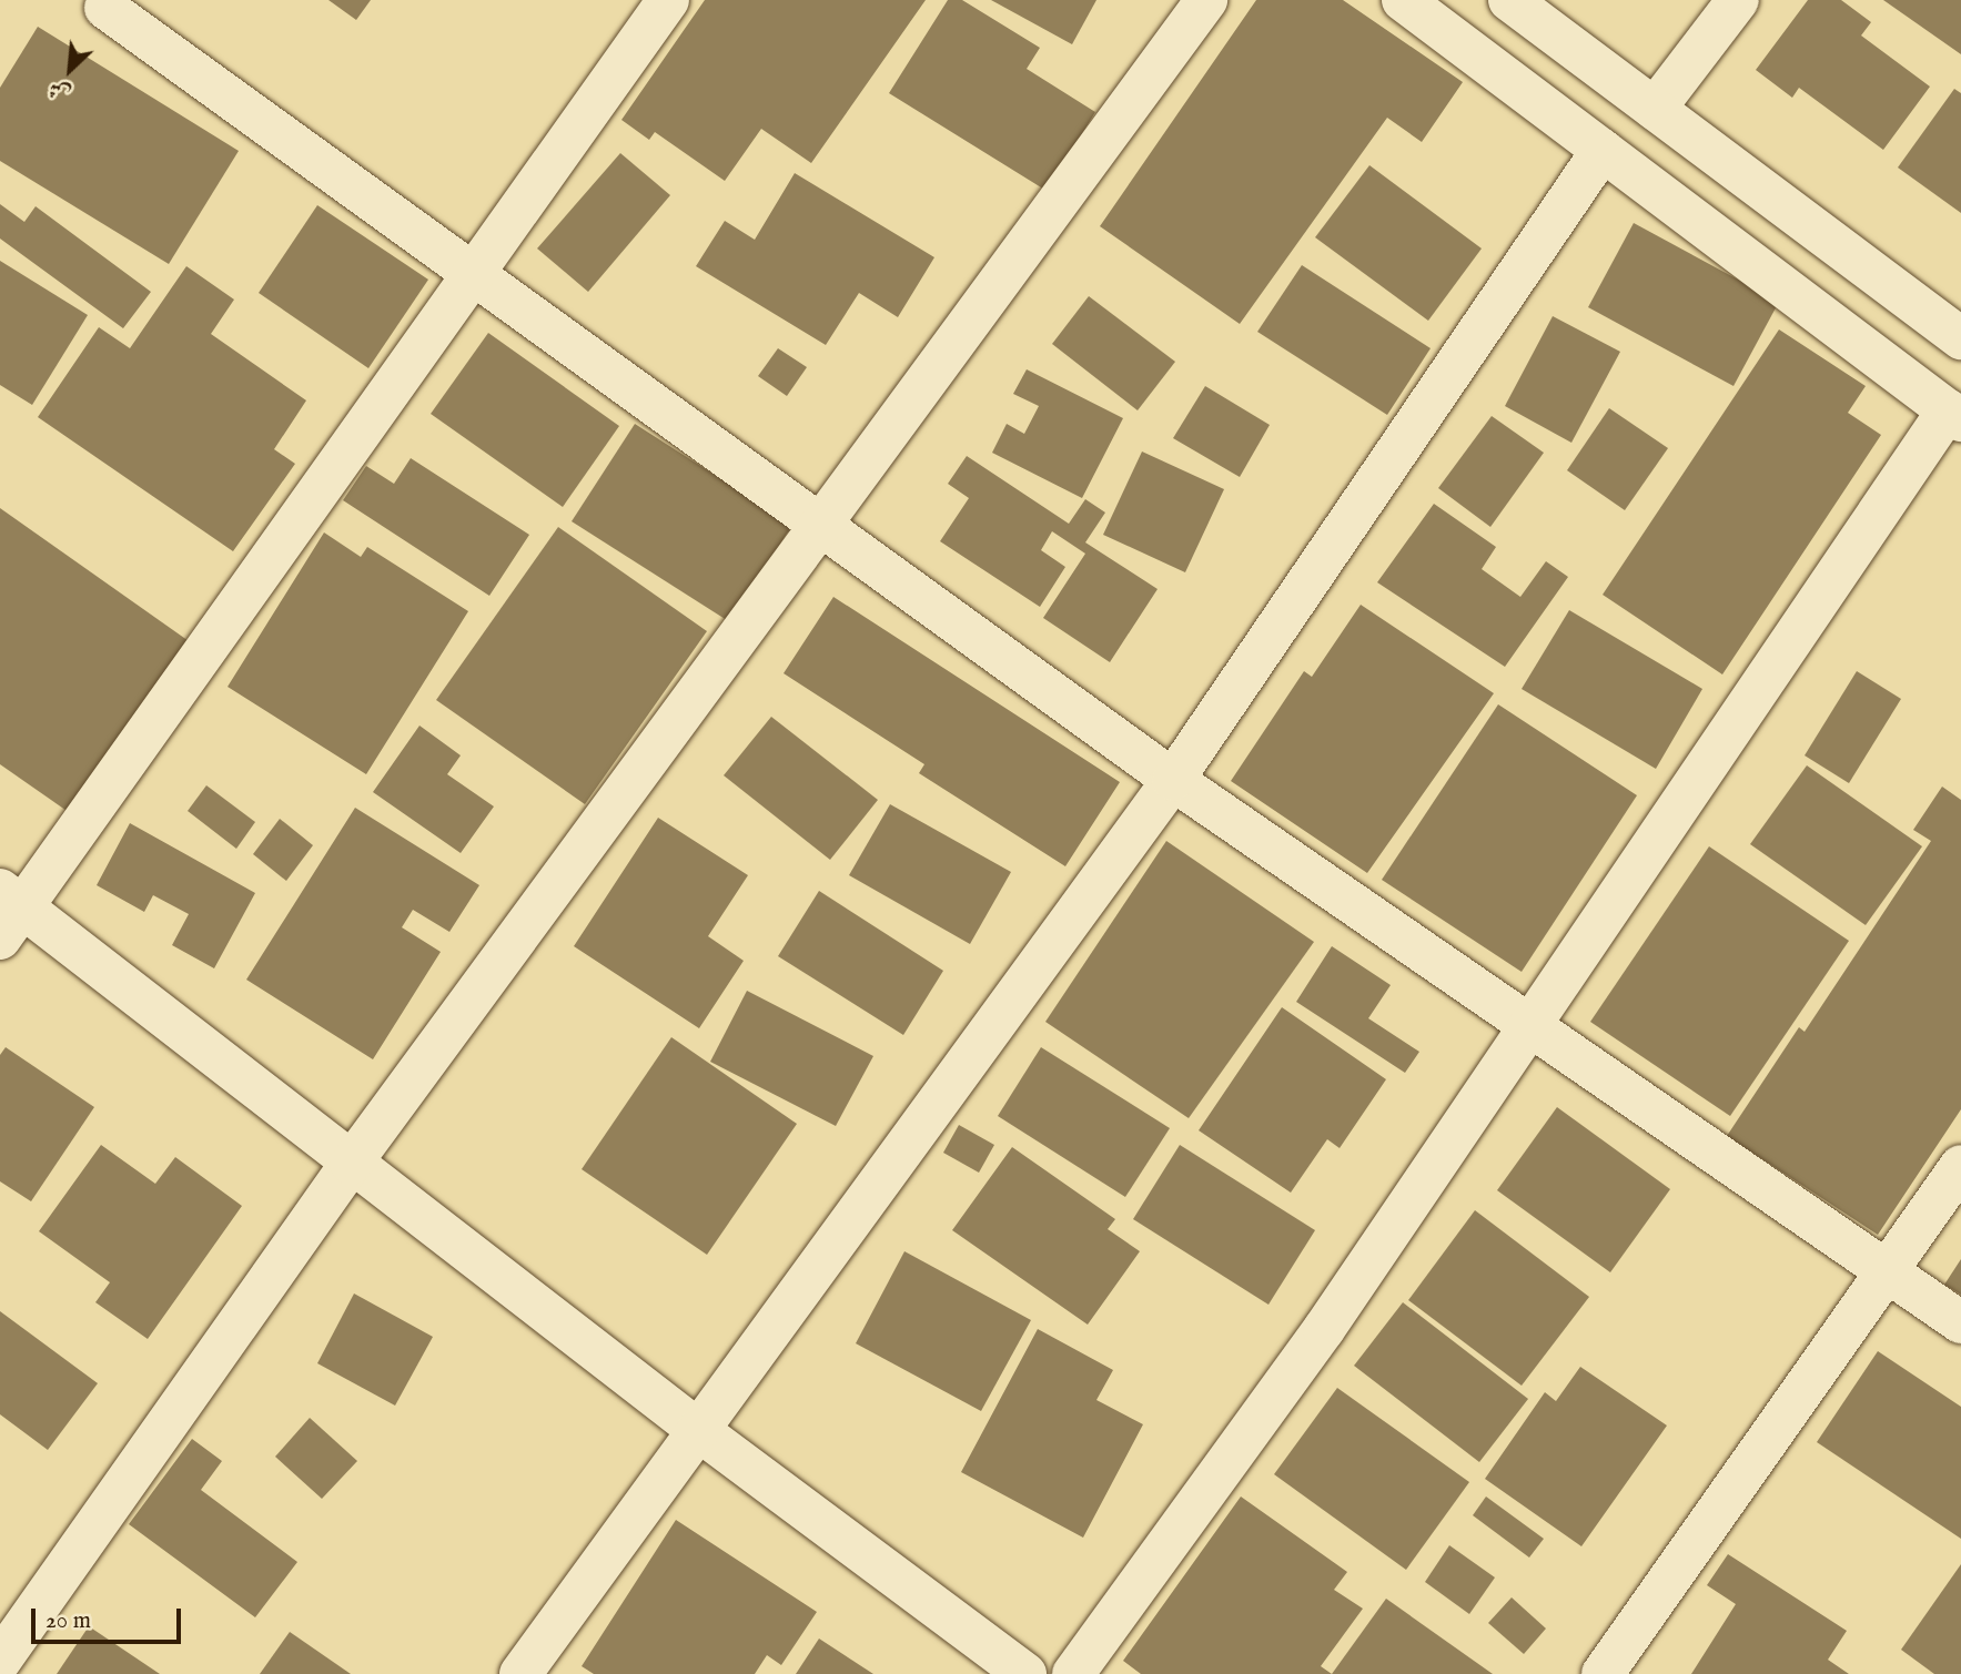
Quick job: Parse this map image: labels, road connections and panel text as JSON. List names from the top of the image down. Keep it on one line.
{"scale_bar":"20 m","north":"bottom left"}
